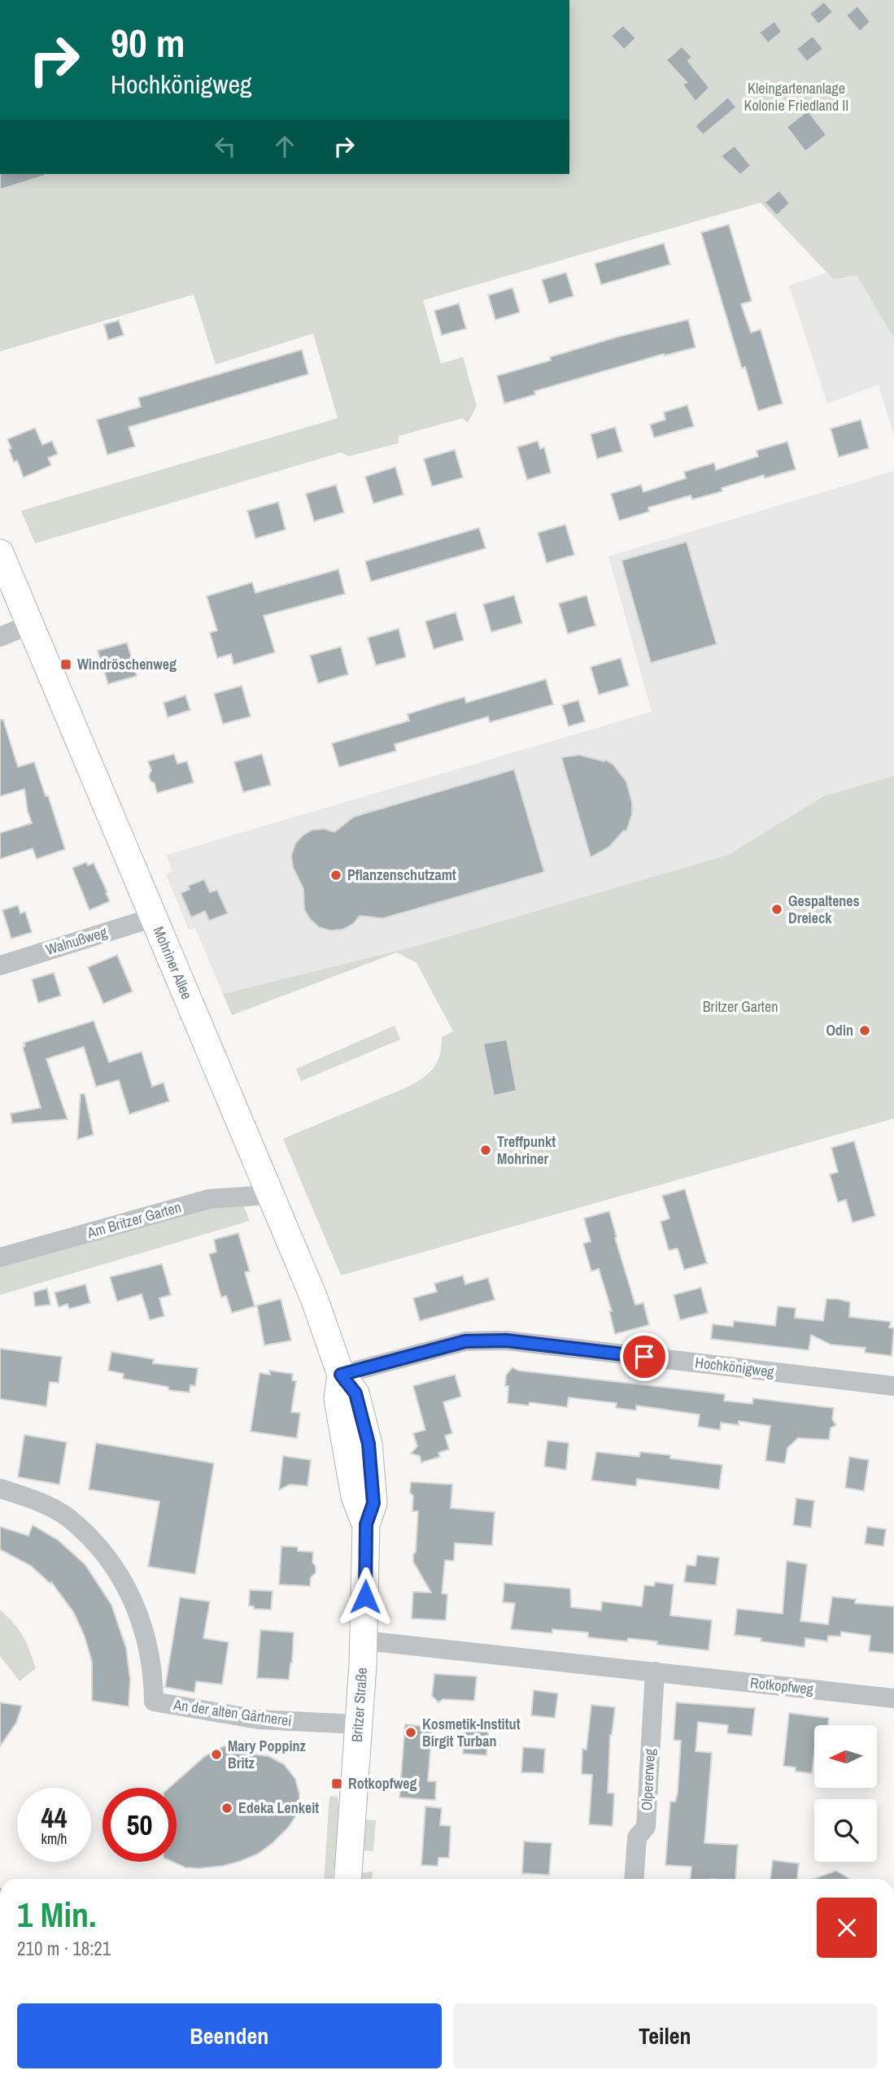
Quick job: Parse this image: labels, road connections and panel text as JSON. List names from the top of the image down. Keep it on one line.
{"streets":{"main road":["Mohriner Allee","Britzer Straße"],"street":["Walnußweg","Am Britzer Garten","Hochkönigweg","Rotkopfweg","An der alten Gärtnerei","Olpererweg"]},"crossings":[["Walnußweg","Mohriner Allee"],["Mohriner Allee","Am Britzer Garten"],["Mohriner Allee","Hochkönigweg"],["Mohriner Allee","Britzer Straße"],["Hochkönigweg","Britzer Straße"],["Rotkopfweg","Britzer Straße"],["Rotkopfweg","Olpererweg"],["Britzer Straße","An der alten Gärtnerei"]],"parks":["Kleingartenanlage Kolonie Friedland II","Britzer Garten"],"places":{"transit":["Windröschenweg","Rotkopfweg"],"other":["Pflanzenschutzamt","Gespaltenes Dreieck","Odin","Treffpunkt Mohriner","Kosmetik-Institut Birgit Turban","Mary Poppinz Britz","Edeka Lenkeit"]},"north":"left","page":{"turn":["90 m","Hochkönigweg"],"speed":"44 km/h","limit":"50","heading":["1 Min.","210 m · 18:21"],"buttons":["Beenden","Teilen"]}}
